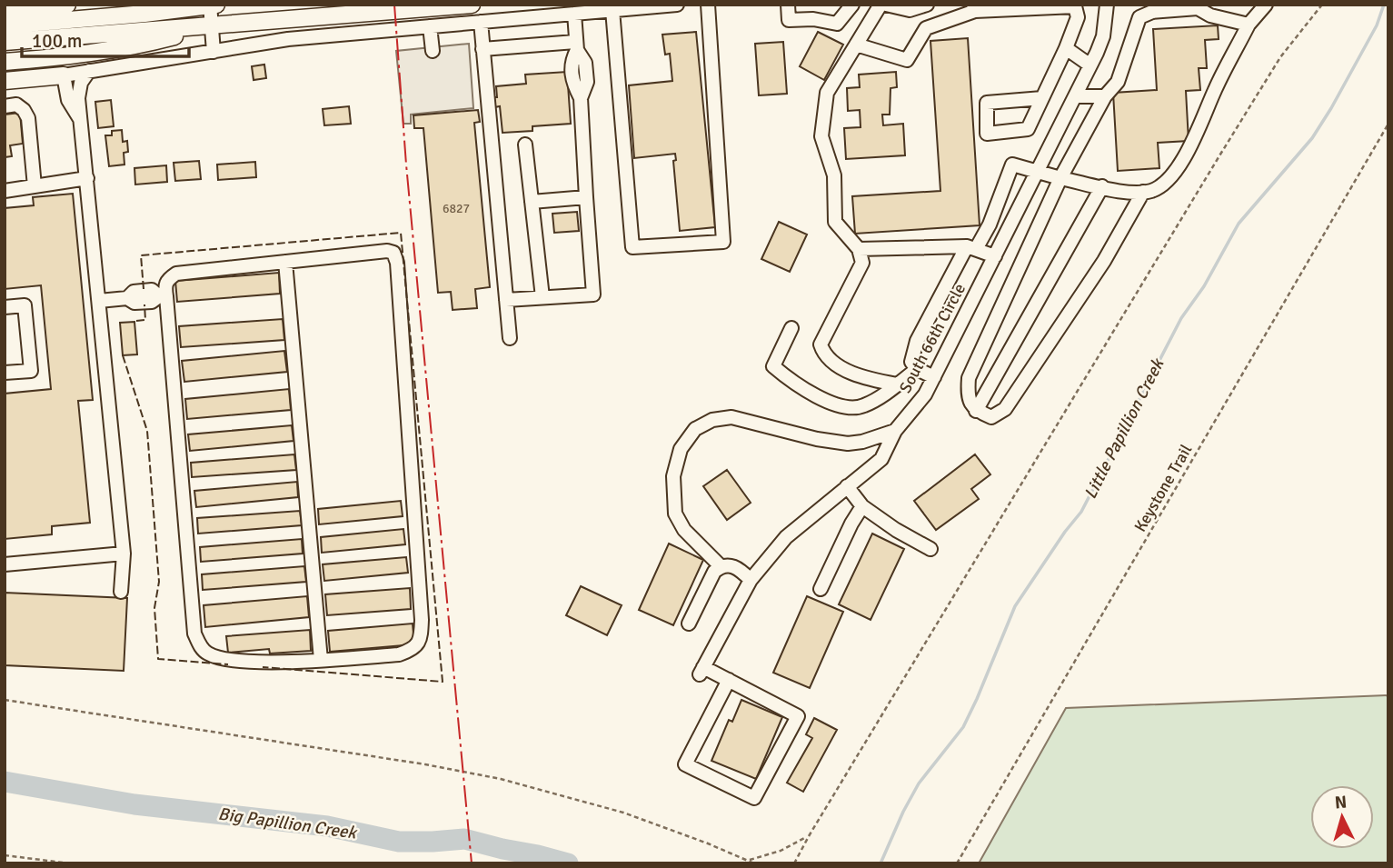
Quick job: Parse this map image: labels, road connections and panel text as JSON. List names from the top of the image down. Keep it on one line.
{"streets":{"street":["South 66th Circle"],"path":["Keystone Trail"]},"water":["Little Papillion Creek","Big Papillion Creek"],"house_numbers":["6827"],"scale_bar":"100 m","north":"top"}
